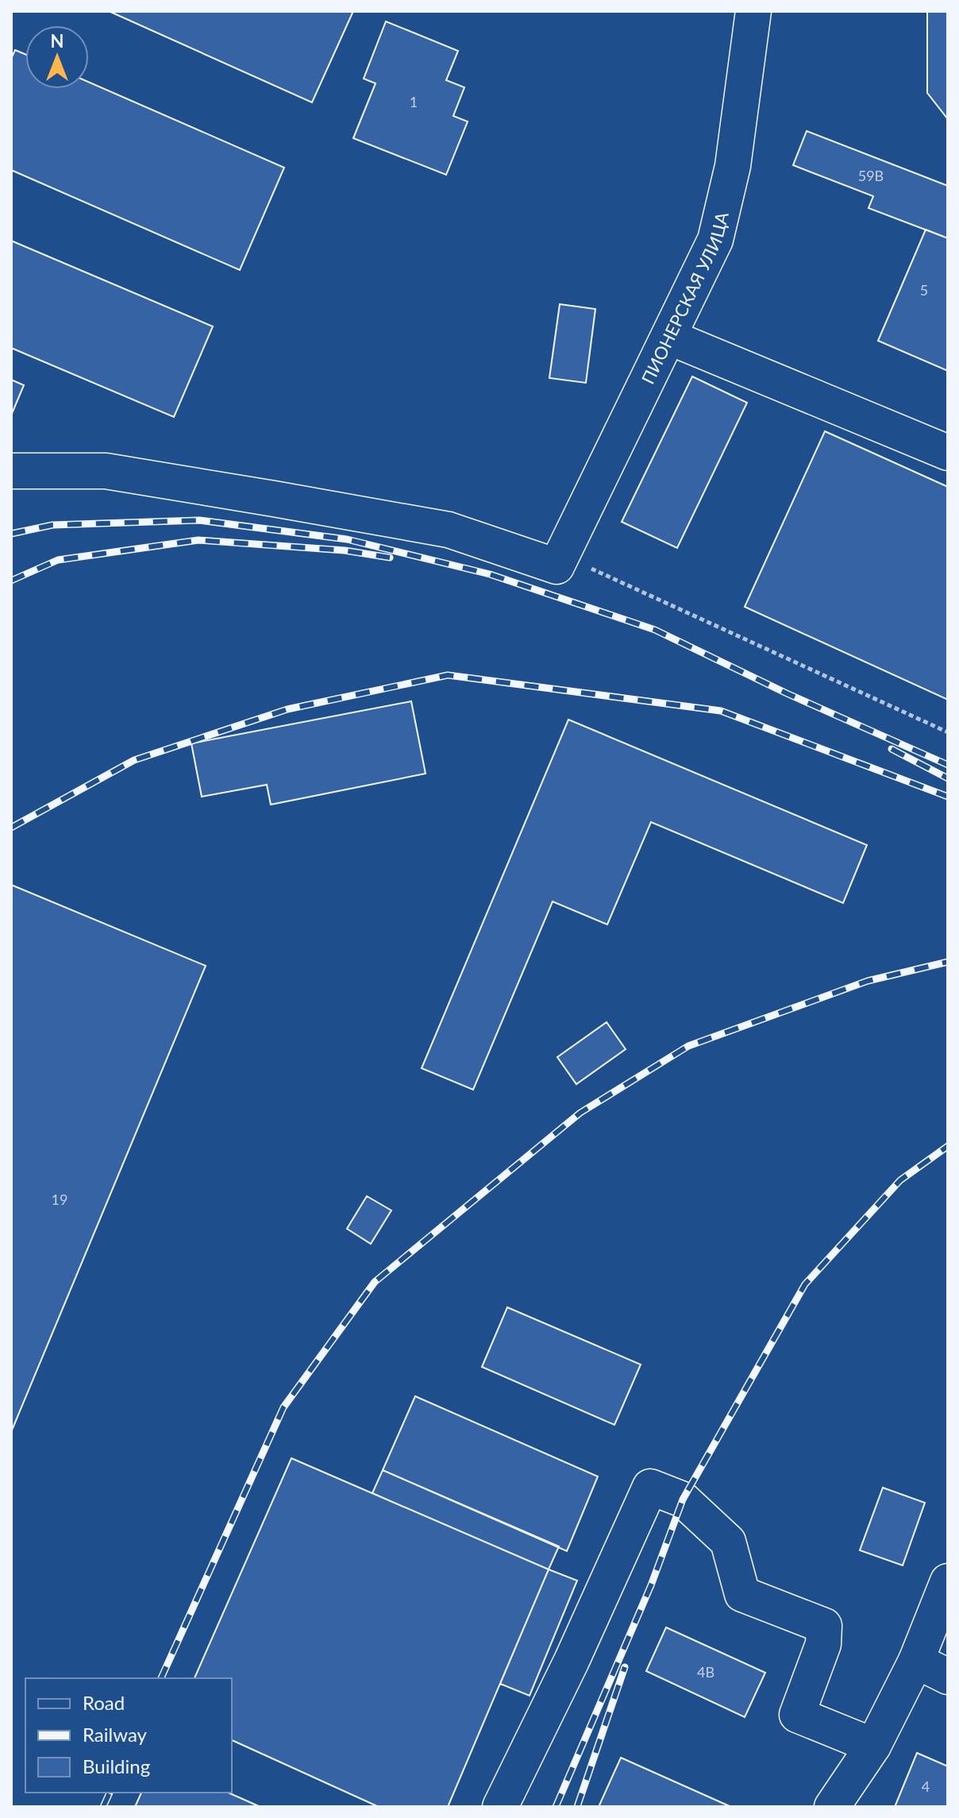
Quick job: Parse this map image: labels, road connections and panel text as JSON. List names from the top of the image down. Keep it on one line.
{"streets":{"street":["ПИОНЕРСКАЯ УЛИЦА"]},"house_numbers":["1","59В","5","19","4В","4"],"legend":["Road","Railway","Building"],"north":"top"}
